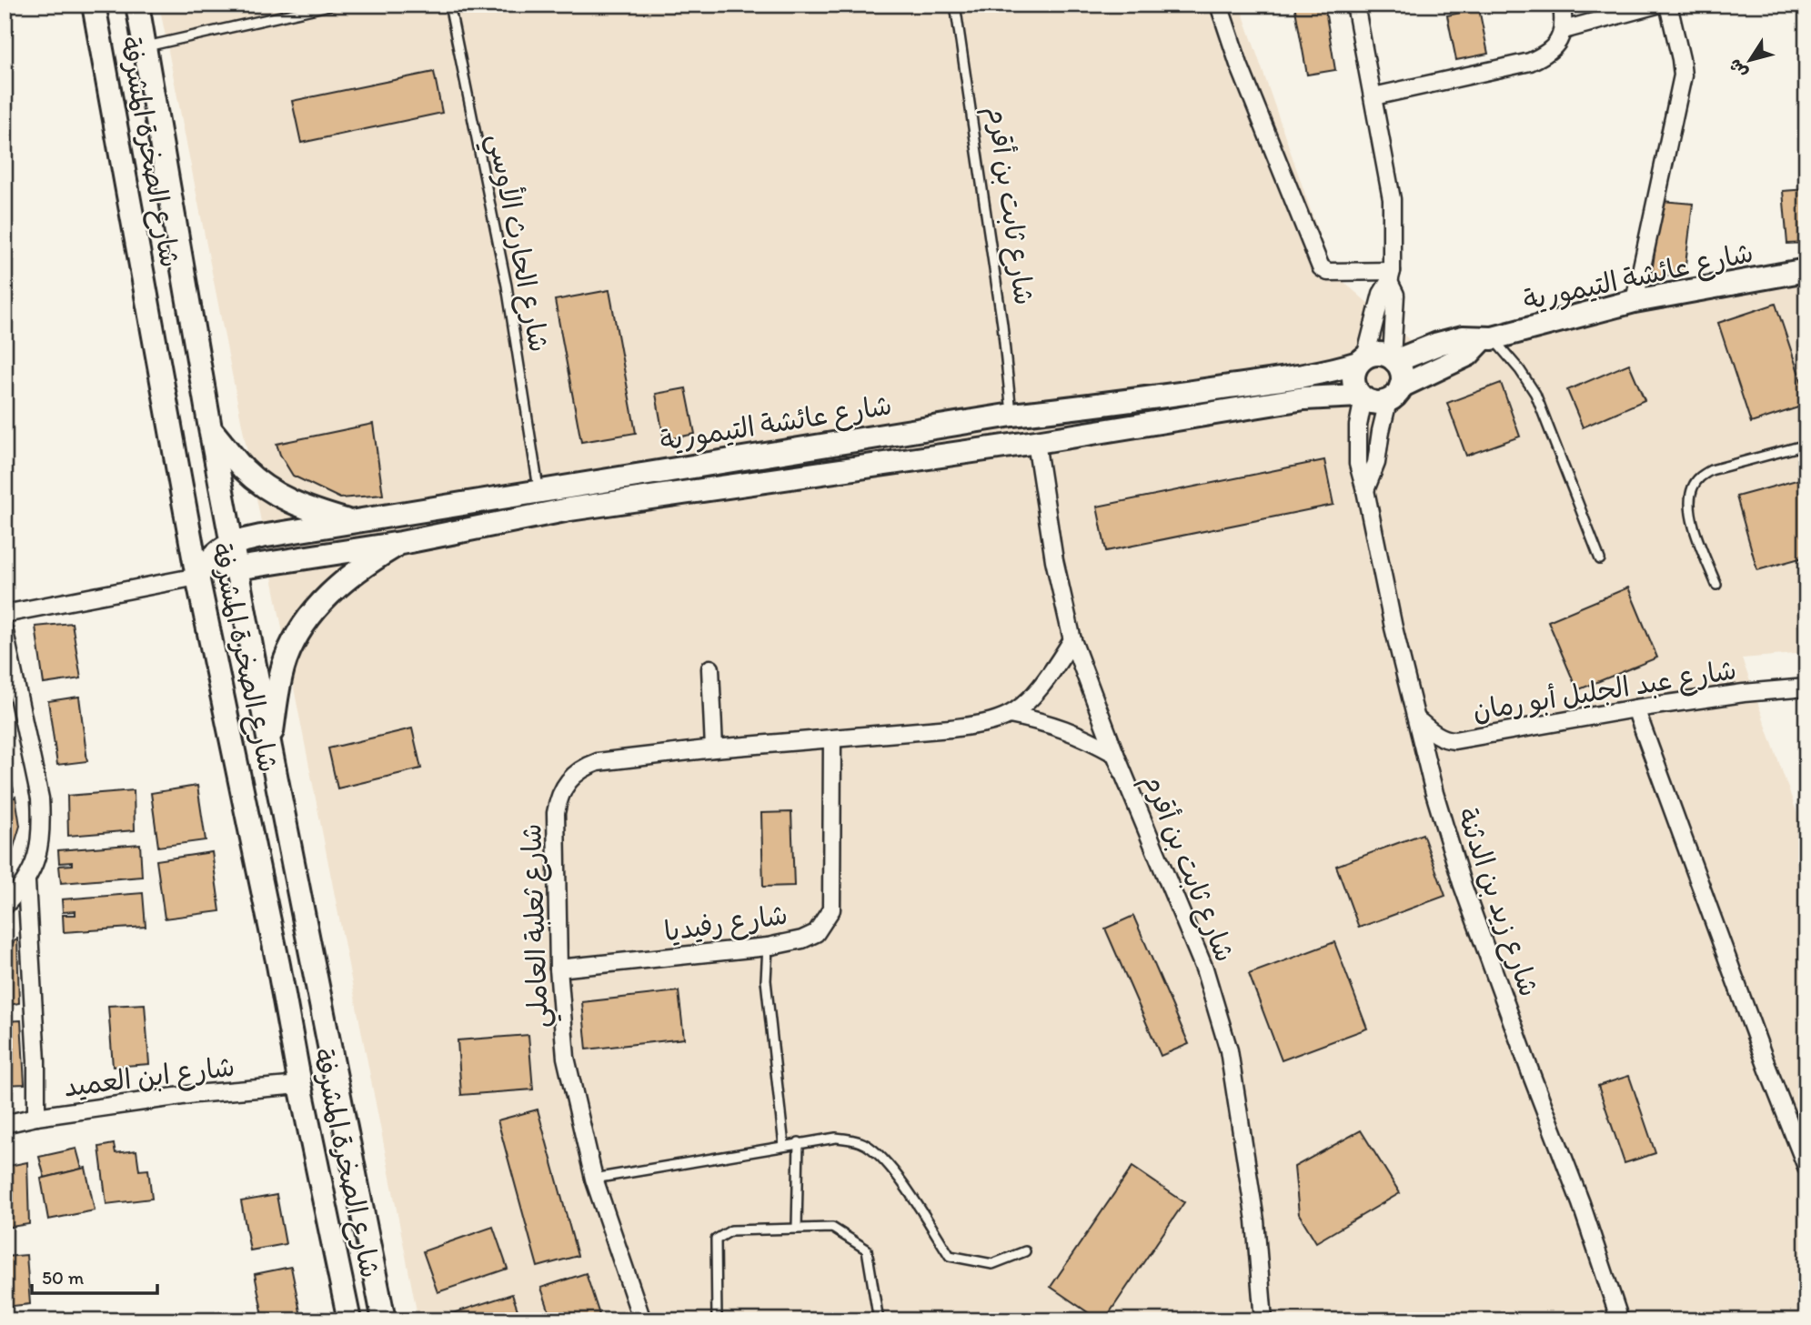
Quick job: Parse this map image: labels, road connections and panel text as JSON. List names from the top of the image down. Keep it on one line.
{"streets":{"main road":["شارع الصخرة المشرفة","شارع عائشة التيمورية"],"street":["شارع ثابت بن أقرم","شارع عبد الجليل أبو رمان","شارع زيد بن الدثنة","شارع رفيديا","شارع ثعلبة العاملي","شارع ابن العميد"],"lane":["شارع الحارث الأوسي"]},"crossings":[["شارع الصخرة المشرفة","شارع عائشة التيمورية"],["شارع الصخرة المشرفة","شارع ابن العميد"],["شارع ثابت بن أقرم","شارع عائشة التيمورية"],["شارع ثابت بن أقرم","شارع ثعلبة العاملي"],["شارع الحارث الأوسي","شارع عائشة التيمورية"],["شارع عائشة التيمورية","شارع زيد بن الدثنة"],["شارع عبد الجليل أبو رمان","شارع زيد بن الدثنة"],["شارع رفيديا","شارع ثعلبة العاملي"]],"scale_bar":"50 m","north":"bottom left"}
